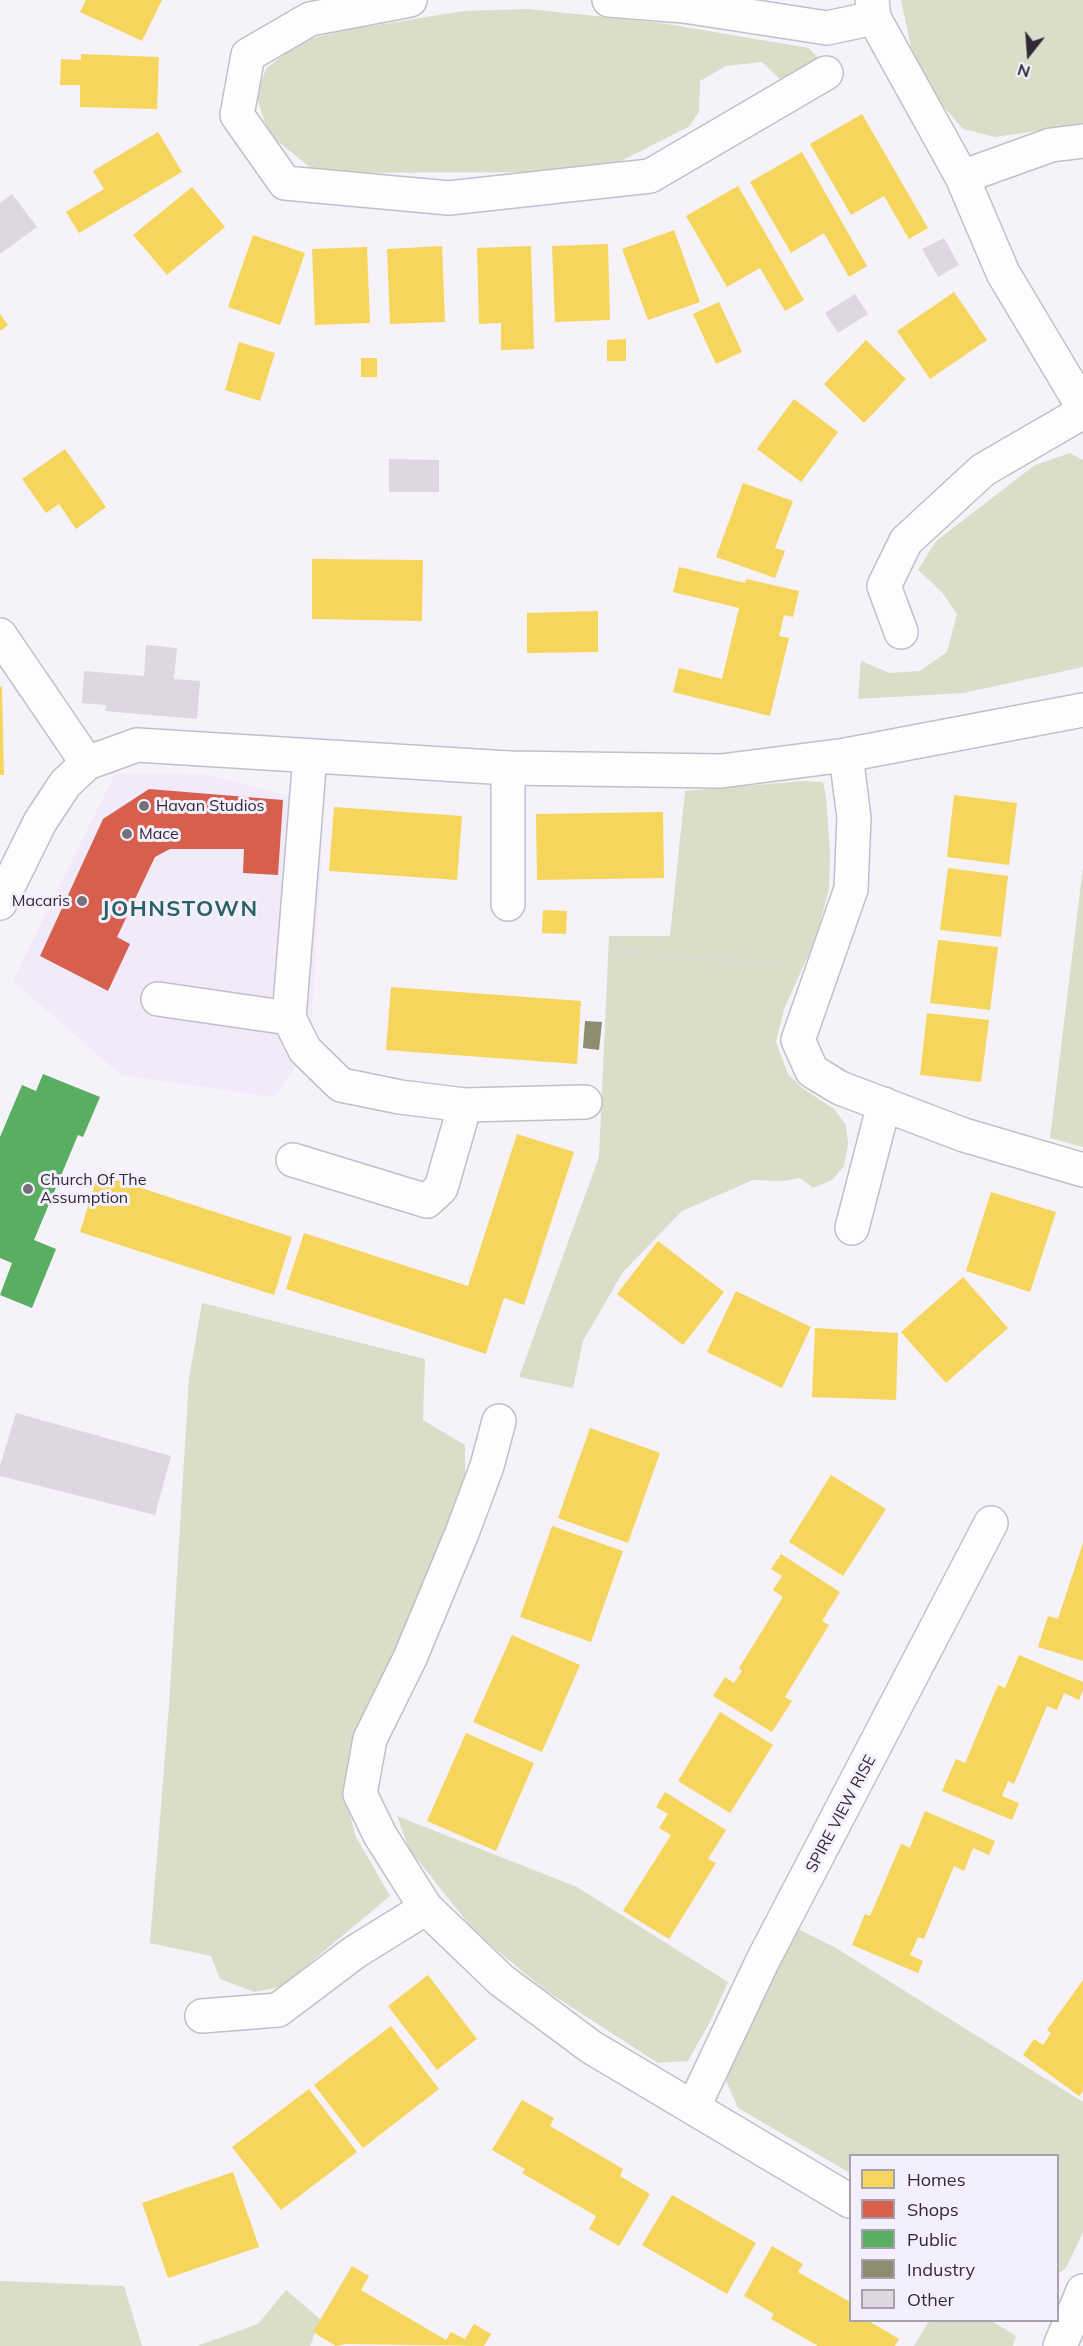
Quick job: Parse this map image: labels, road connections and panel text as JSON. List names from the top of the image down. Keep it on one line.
{"streets":{"street":["SPIRE VIEW RISE"]},"districts":["JOHNSTOWN"],"places":["Havan Studios","Mace","Macaris","Church Of The Assumption"],"legend":["Homes","Shops","Public","Industry","Other"],"north":"bottom"}
